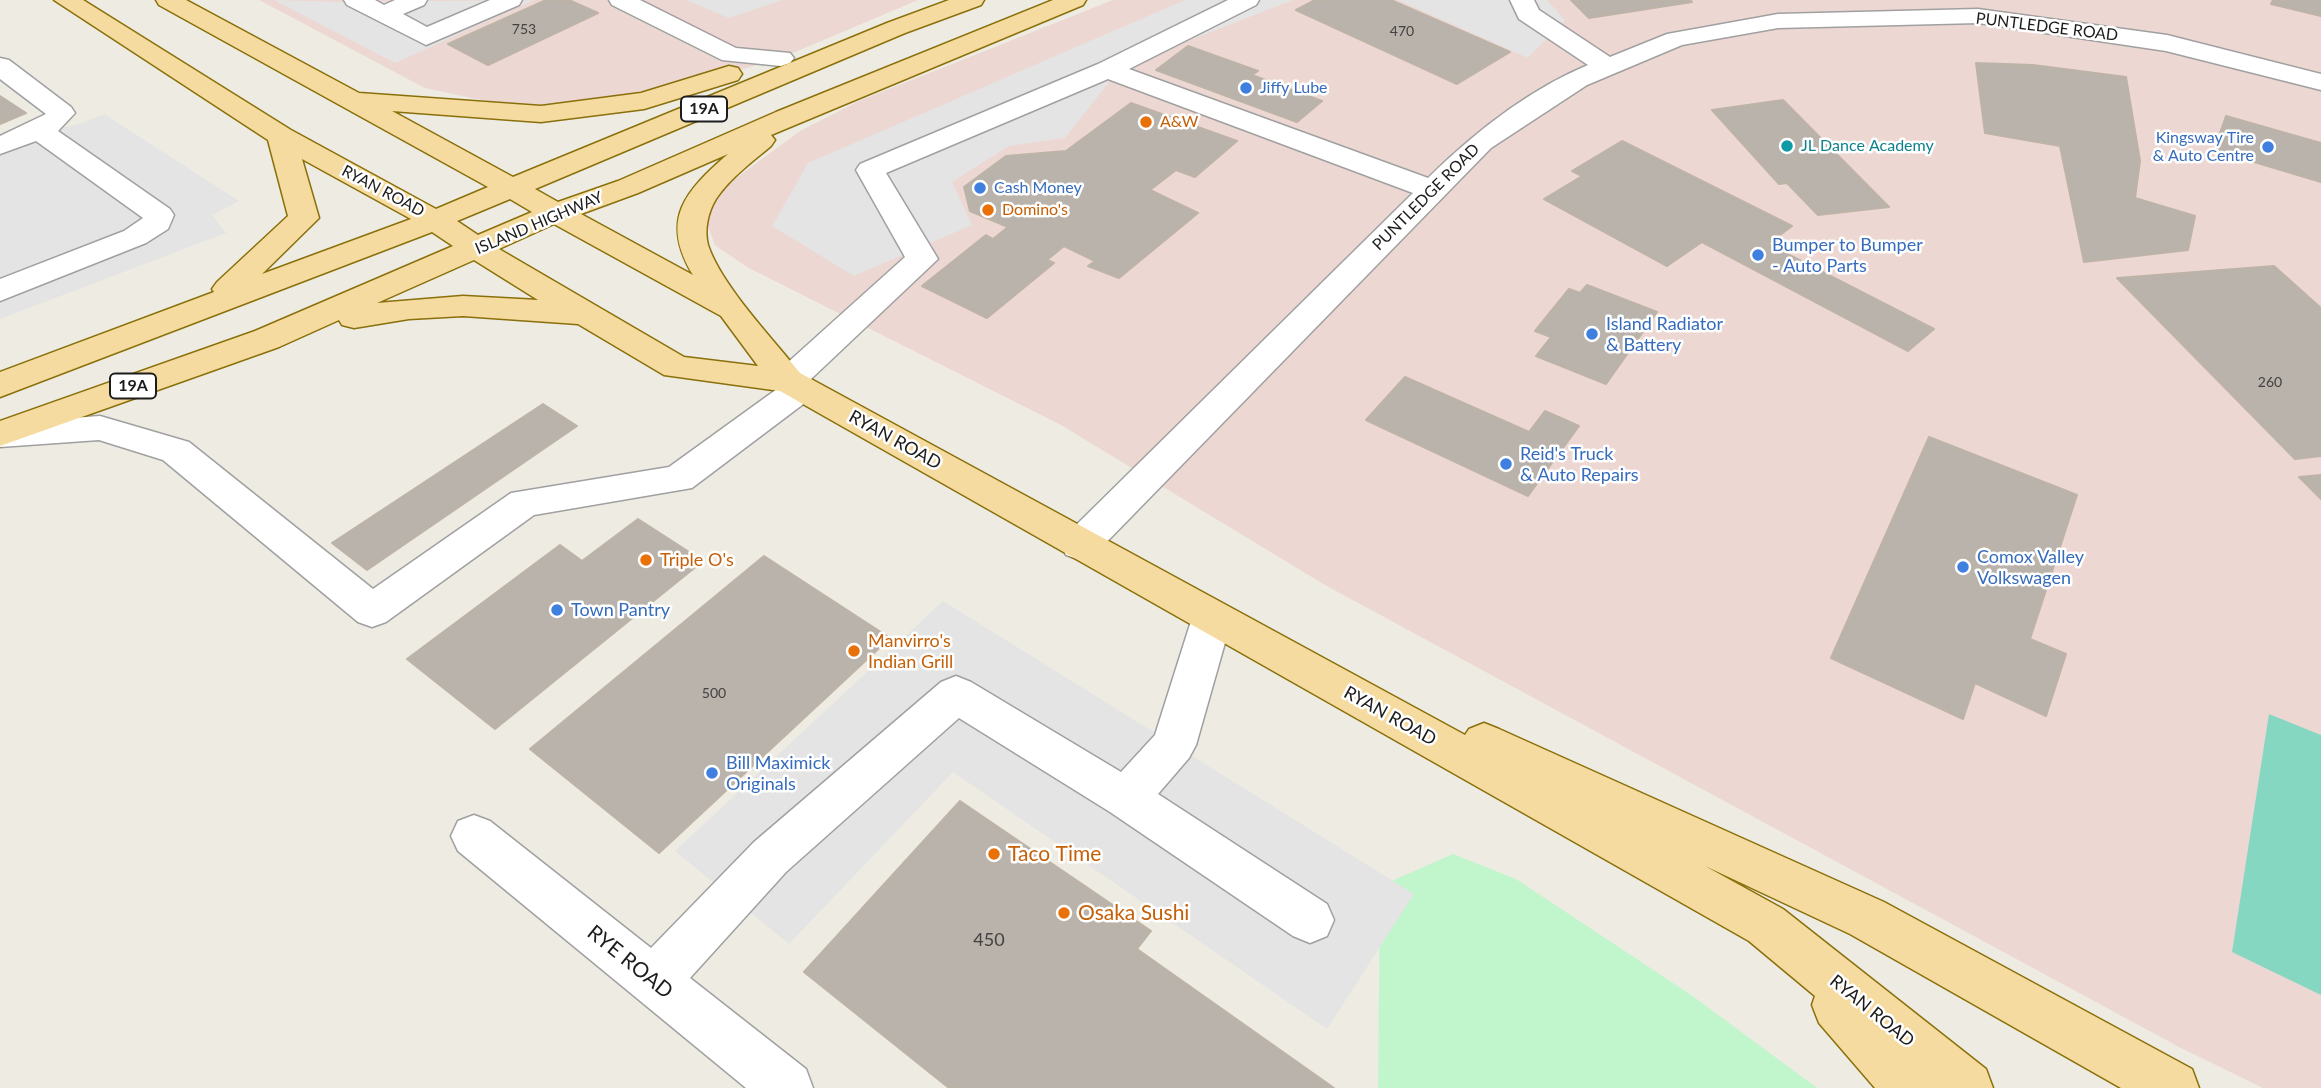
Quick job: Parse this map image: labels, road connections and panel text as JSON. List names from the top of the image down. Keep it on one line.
{"streets":{"main road":["19A","RYAN ROAD","ISLAND HIGHWAY"],"street":["PUNTLEDGE ROAD","RYE ROAD"]},"crossings":[["PUNTLEDGE ROAD","RYAN ROAD"],["19A","RYAN ROAD"],["RYAN ROAD","ISLAND HIGHWAY"]],"places":["Jiffy Lube","A&W","JL Dance Academy","Kingsway Tire & Auto Centre","Cash Money","Domino's","Bumper to Bumper - Auto Parts","Island Radiator & Battery","Reid's Truck & Auto Repairs","Triple O's","Comox Valley Volkswagen","Town Pantry","Manvirro's Indian Grill","Bill Maximick Originals","Taco Time","Osaka Sushi"],"house_numbers":["753","470","260","500","450"]}
